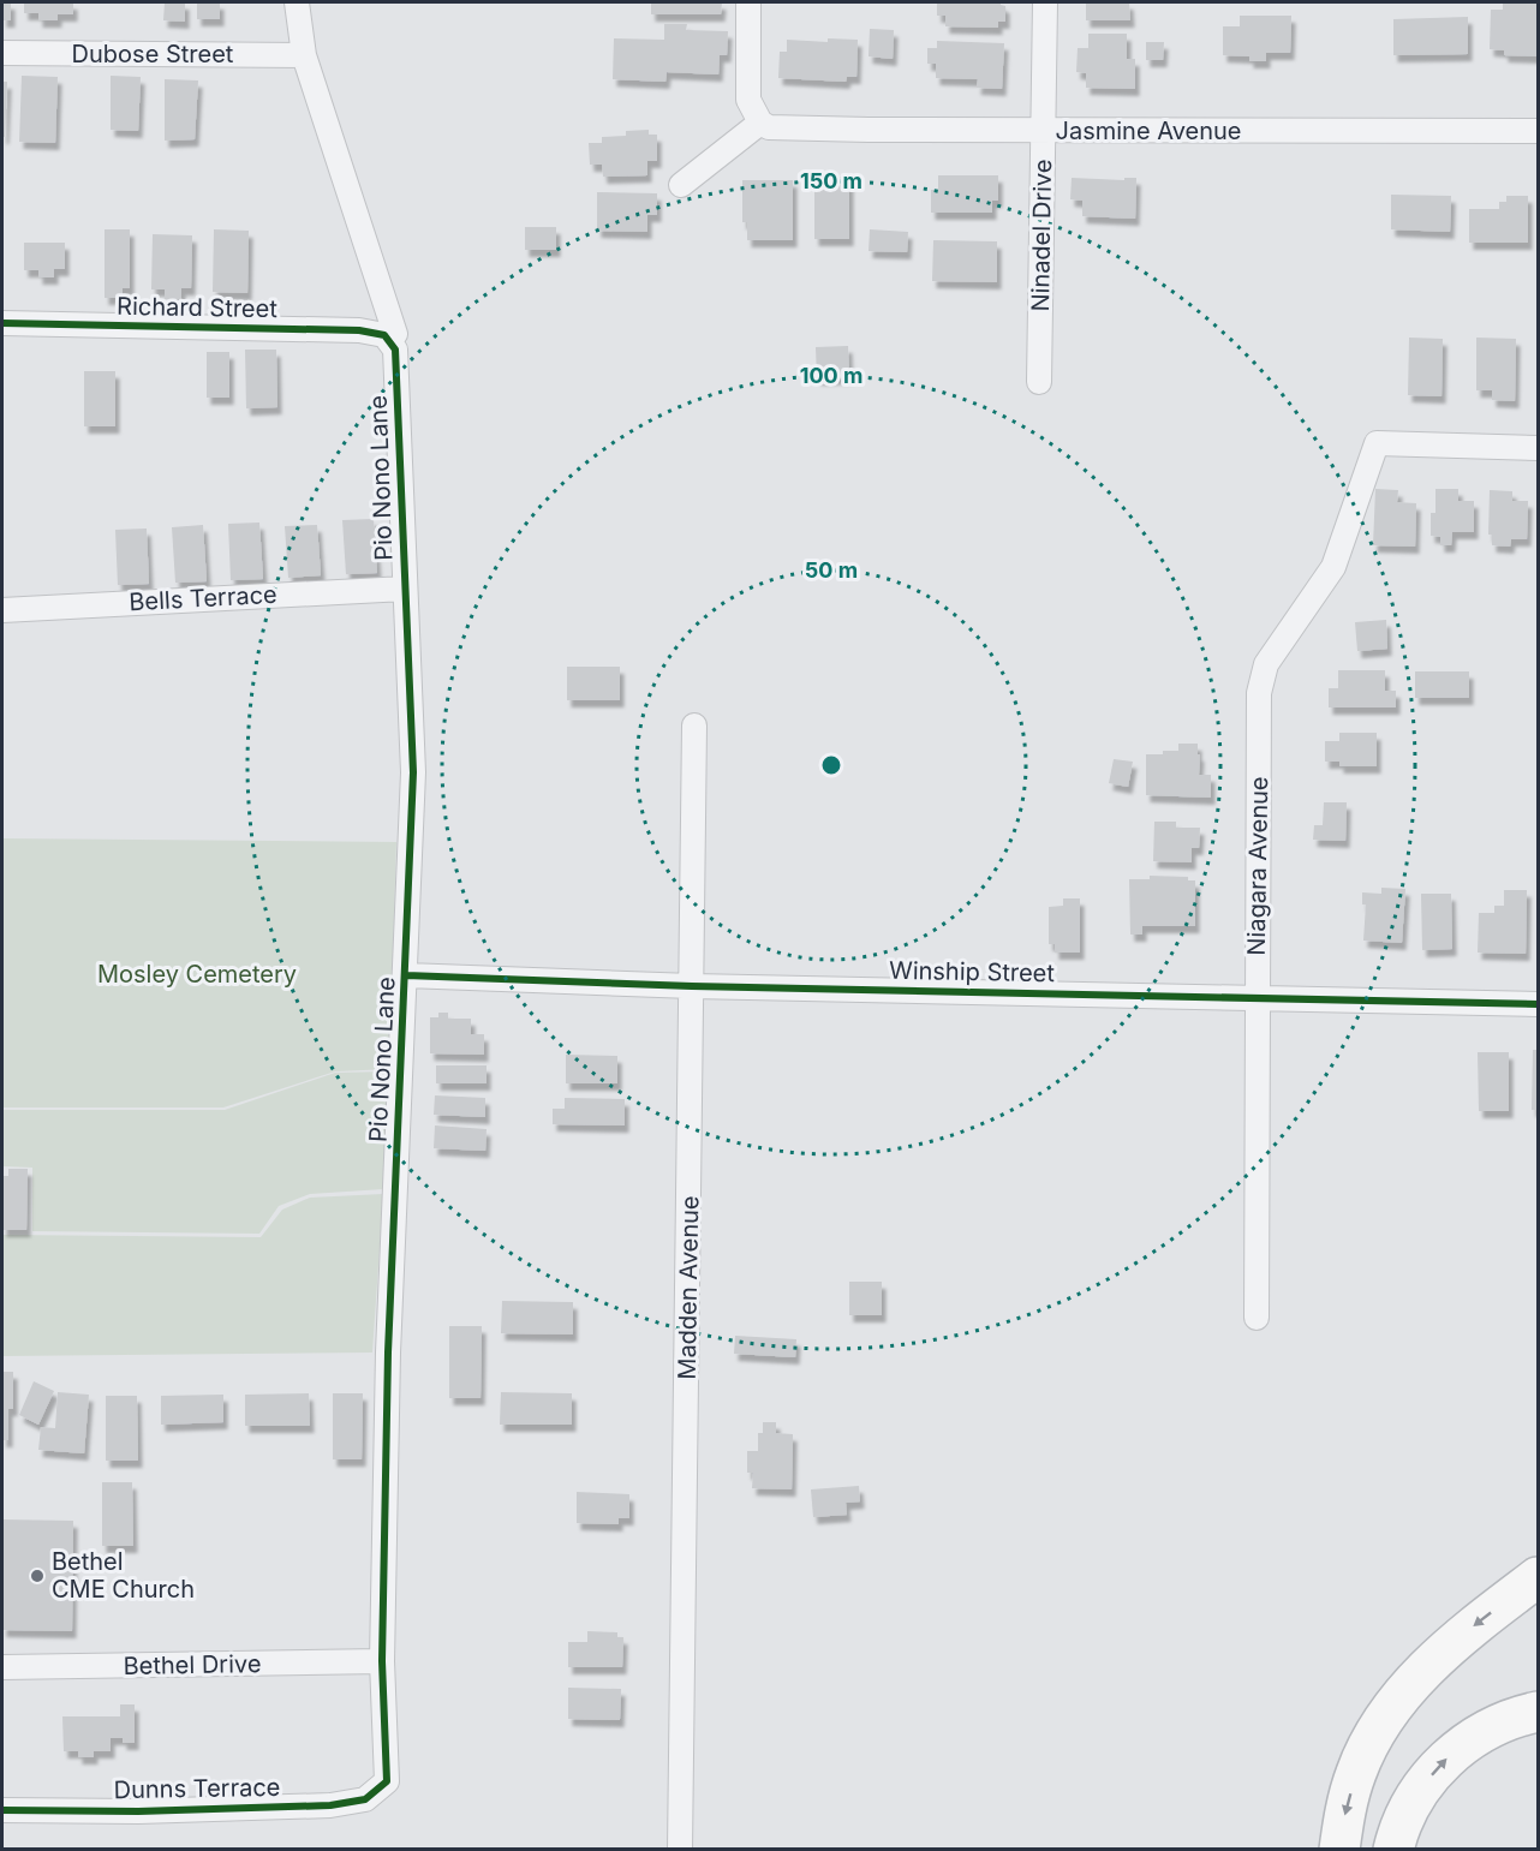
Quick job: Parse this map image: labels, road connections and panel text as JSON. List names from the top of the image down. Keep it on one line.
{"streets":{"street":["Dubose Street","Jasmine Avenue","Ninadel Drive","Richard Street","Pio Nono Lane","Bells Terrace","Niagara Avenue","Winship Street","Madden Avenue","Bethel Drive","Dunns Terrace"]},"crossings":[["Dubose Street","Pio Nono Lane"],["Jasmine Avenue","Ninadel Drive"],["Richard Street","Pio Nono Lane"],["Pio Nono Lane","Bells Terrace"],["Pio Nono Lane","Winship Street"],["Pio Nono Lane","Bethel Drive"],["Pio Nono Lane","Dunns Terrace"],["Niagara Avenue","Winship Street"],["Winship Street","Madden Avenue"]],"parks":["Mosley Cemetery"],"places":["Bethel CME Church"],"rings":["150 m","100 m","50 m"]}
